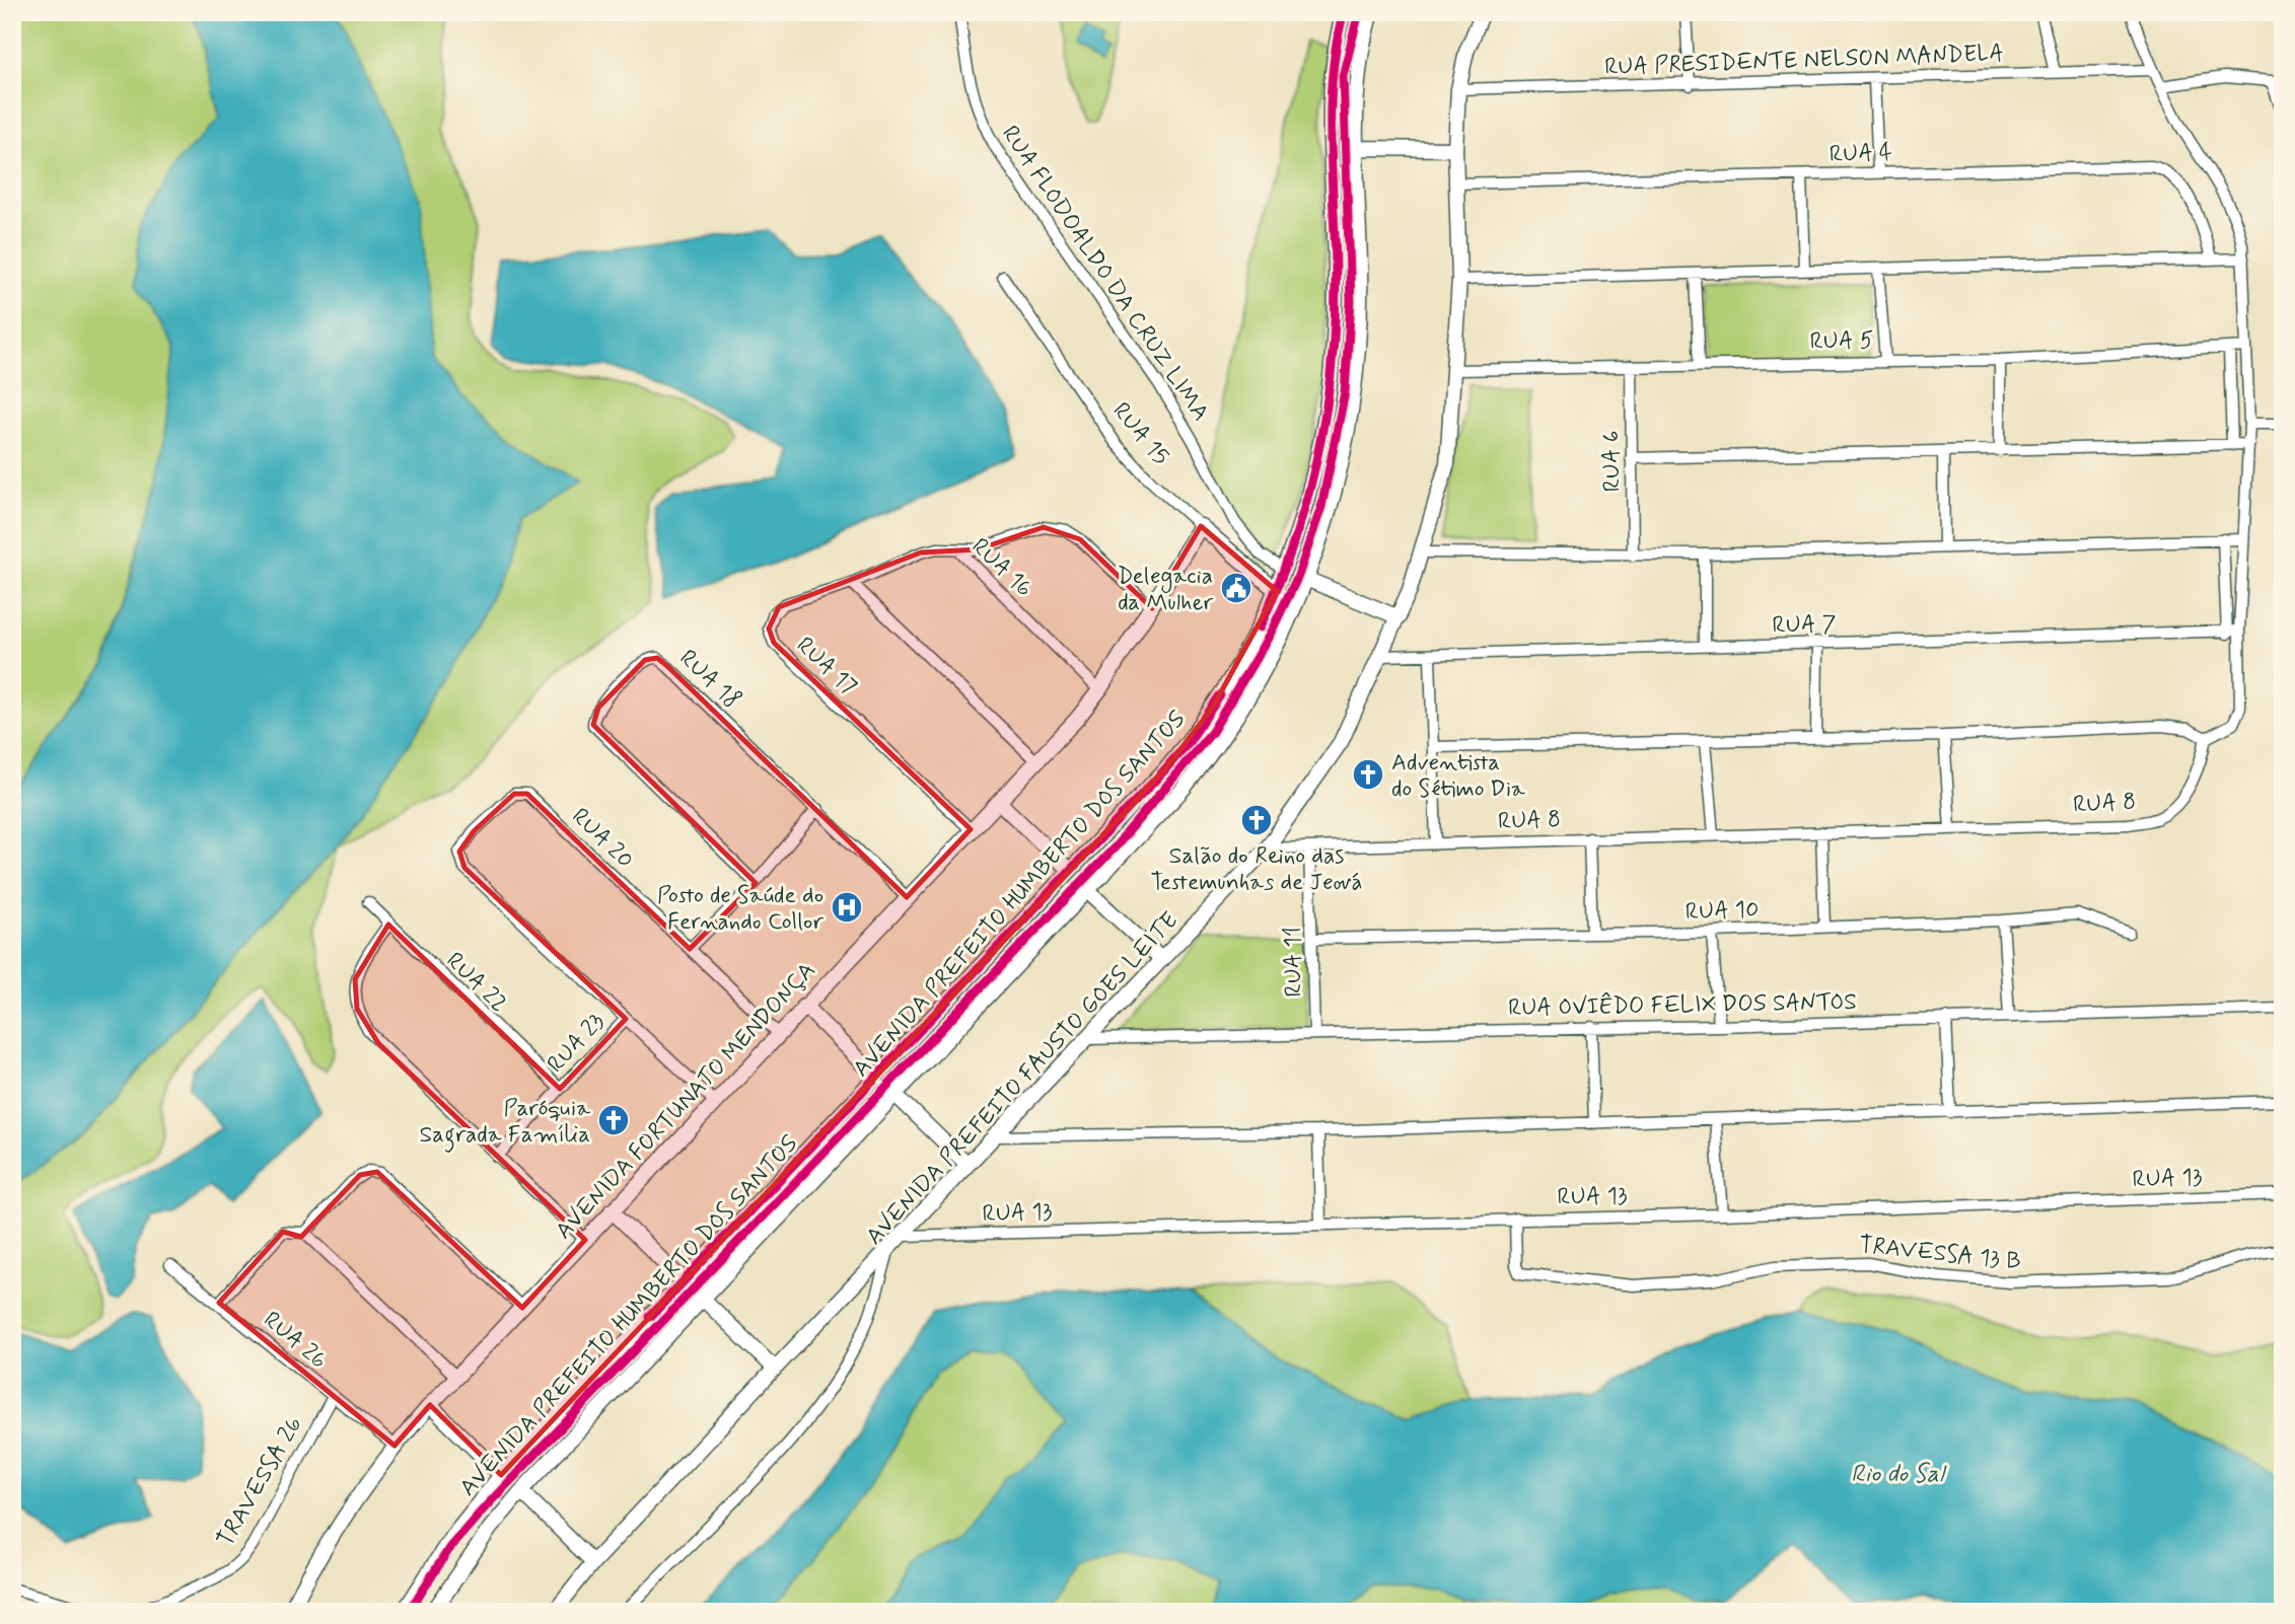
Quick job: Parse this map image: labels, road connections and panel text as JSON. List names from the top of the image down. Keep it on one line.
{"streets":{"street":["RUA PRESIDENTE NELSON MANDELA","RUA 4","RUA FLODOALDO DA CRUZ LIMA","RUA 5","RUA 15","RUA 6","RUA 16","RUA 7","RUA 17","RUA 18","RUA 8","RUA 20","AVENIDA PREFEITO HUMBERTO DOS SANTOS","RUA 10","RUA 11","RUA 22","RUA OVIÊDO FELIX DOS SANTOS","RUA 23","AVENIDA PREFEITO FAUSTO GOES LEITE","AVENIDA FORTUNATO MENDONÇA","RUA 13","TRAVESSA 13 B","RUA 26","TRAVESSA 26"]},"crossings":[["RUA PRESIDENTE NELSON MANDELA","AVENIDA PREFEITO FAUSTO GOES LEITE"],["RUA 4","AVENIDA PREFEITO FAUSTO GOES LEITE"],["RUA FLODOALDO DA CRUZ LIMA","AVENIDA PREFEITO HUMBERTO DOS SANTOS"],["RUA 5","RUA 6"],["RUA 5","AVENIDA PREFEITO FAUSTO GOES LEITE"],["RUA 15","AVENIDA PREFEITO HUMBERTO DOS SANTOS"],["RUA 15","AVENIDA FORTUNATO MENDONÇA"],["RUA 16","RUA 17"],["RUA 16","AVENIDA FORTUNATO MENDONÇA"],["RUA 7","AVENIDA PREFEITO FAUSTO GOES LEITE"],["RUA 17","AVENIDA FORTUNATO MENDONÇA"],["RUA 18","AVENIDA FORTUNATO MENDONÇA"],["RUA 8","RUA 11"],["RUA 8","AVENIDA PREFEITO FAUSTO GOES LEITE"],["RUA 20","RUA 23"],["RUA 20","AVENIDA FORTUNATO MENDONÇA"],["RUA 10","RUA 11"],["RUA 11","RUA OVIÊDO FELIX DOS SANTOS"],["RUA 22","RUA 23"],["RUA OVIÊDO FELIX DOS SANTOS","AVENIDA PREFEITO FAUSTO GOES LEITE"],["AVENIDA PREFEITO FAUSTO GOES LEITE","RUA 13"],["AVENIDA FORTUNATO MENDONÇA","RUA 26"],["RUA 13","TRAVESSA 13 B"],["RUA 26","TRAVESSA 26"]],"water":["Rio do Sal"],"places":{"public building":["Delegacia da Mulher"],"church":["Adventista do Sétimo Dia","Salão do Reino das Testemunhas de Jeová","Paróquia Sagrada Família"],"hospital":["Posto de Saúde do Fernando Collor"]}}
